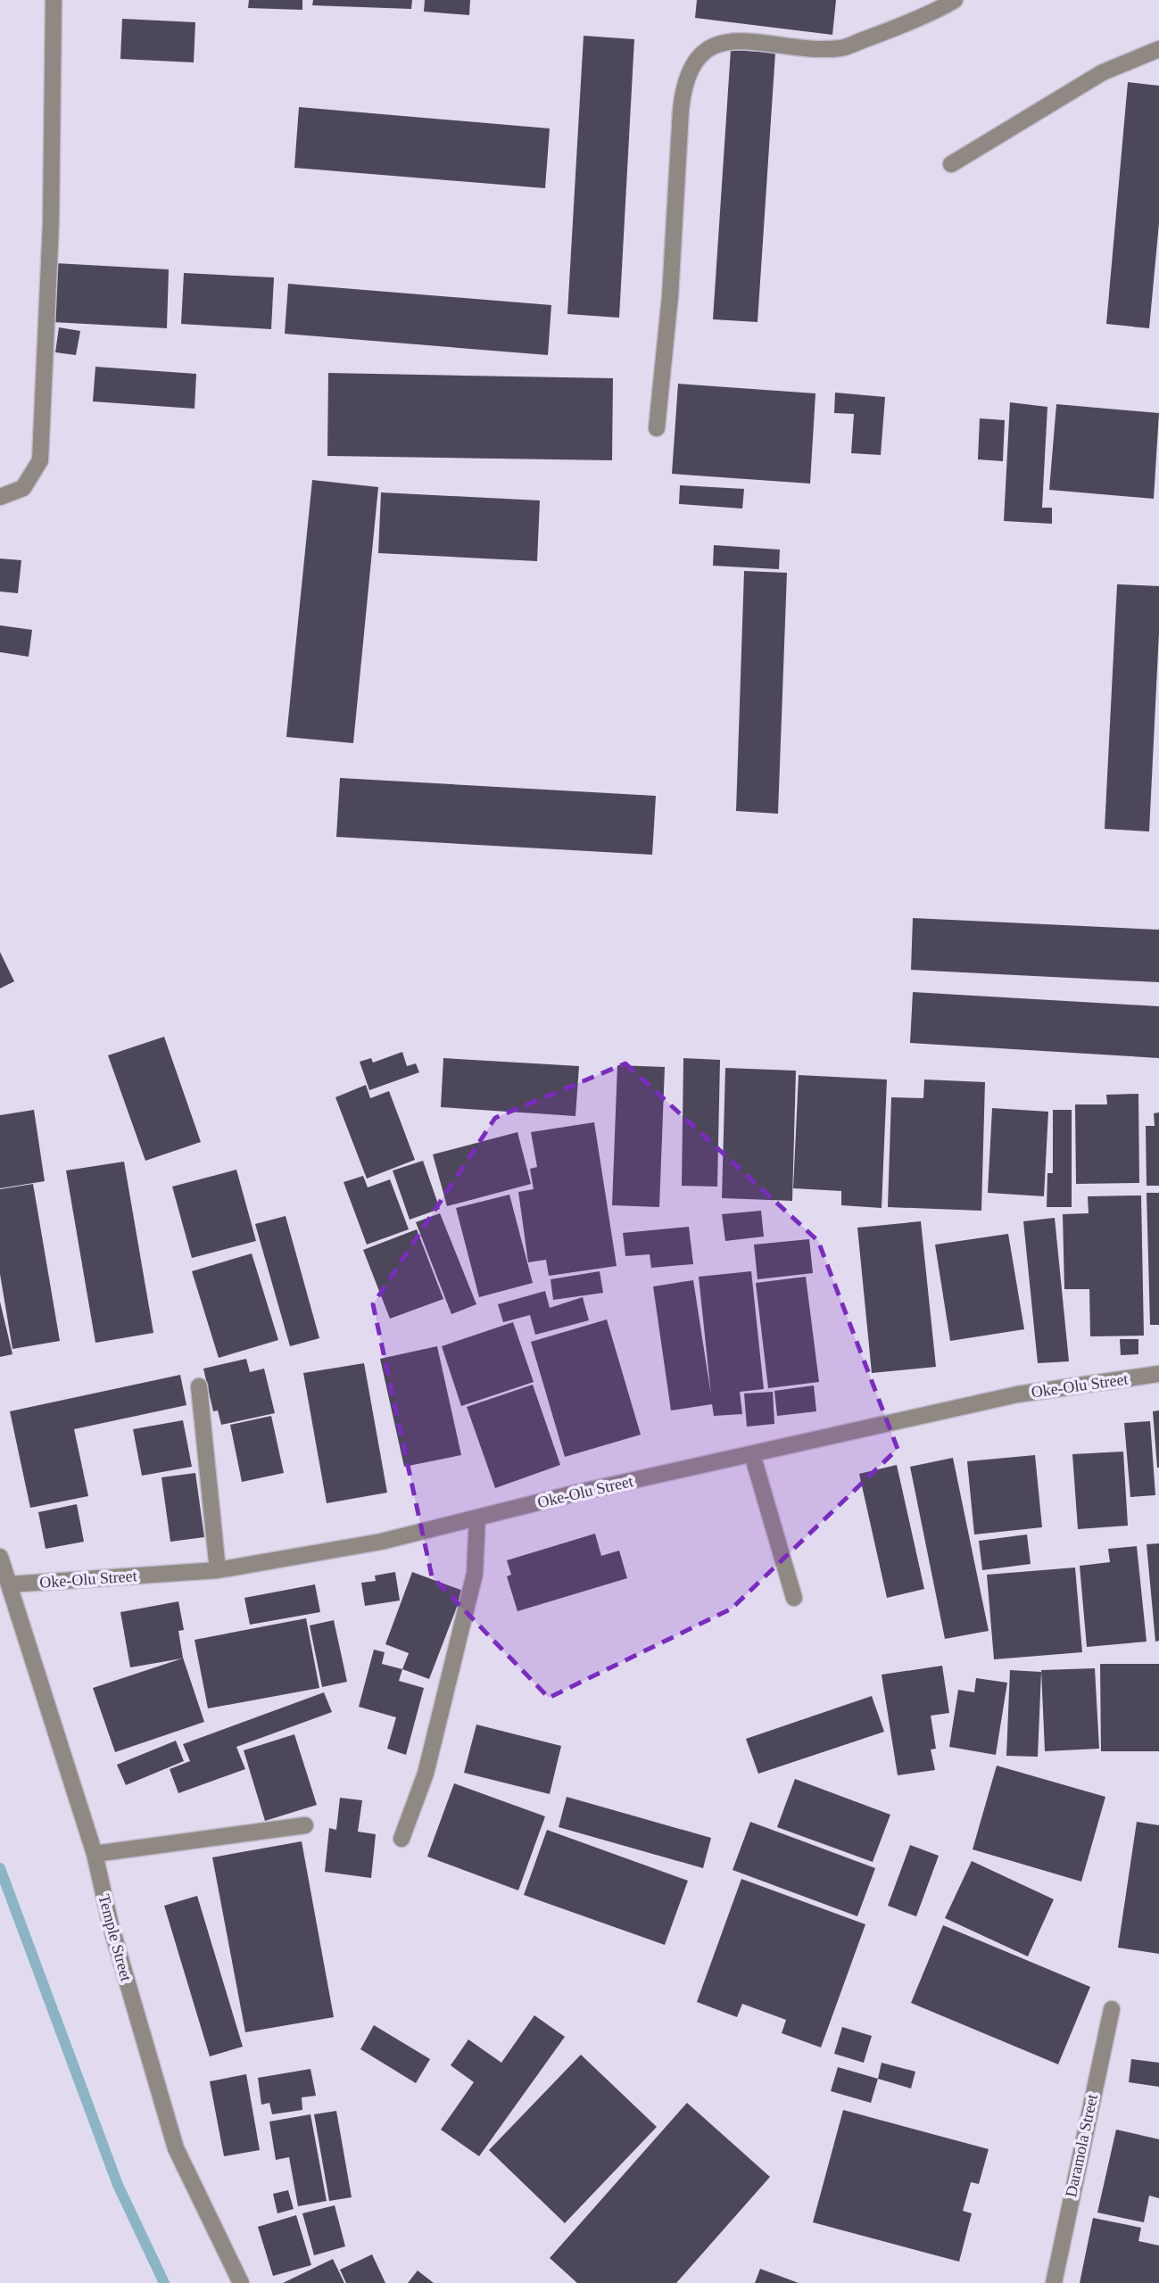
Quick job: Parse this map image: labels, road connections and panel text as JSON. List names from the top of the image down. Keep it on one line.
{"streets":{"street":["Oke-Olu Street","Temple Street","Daramola Street"]},"crossings":[["Oke-Olu Street","Temple Street"]]}
